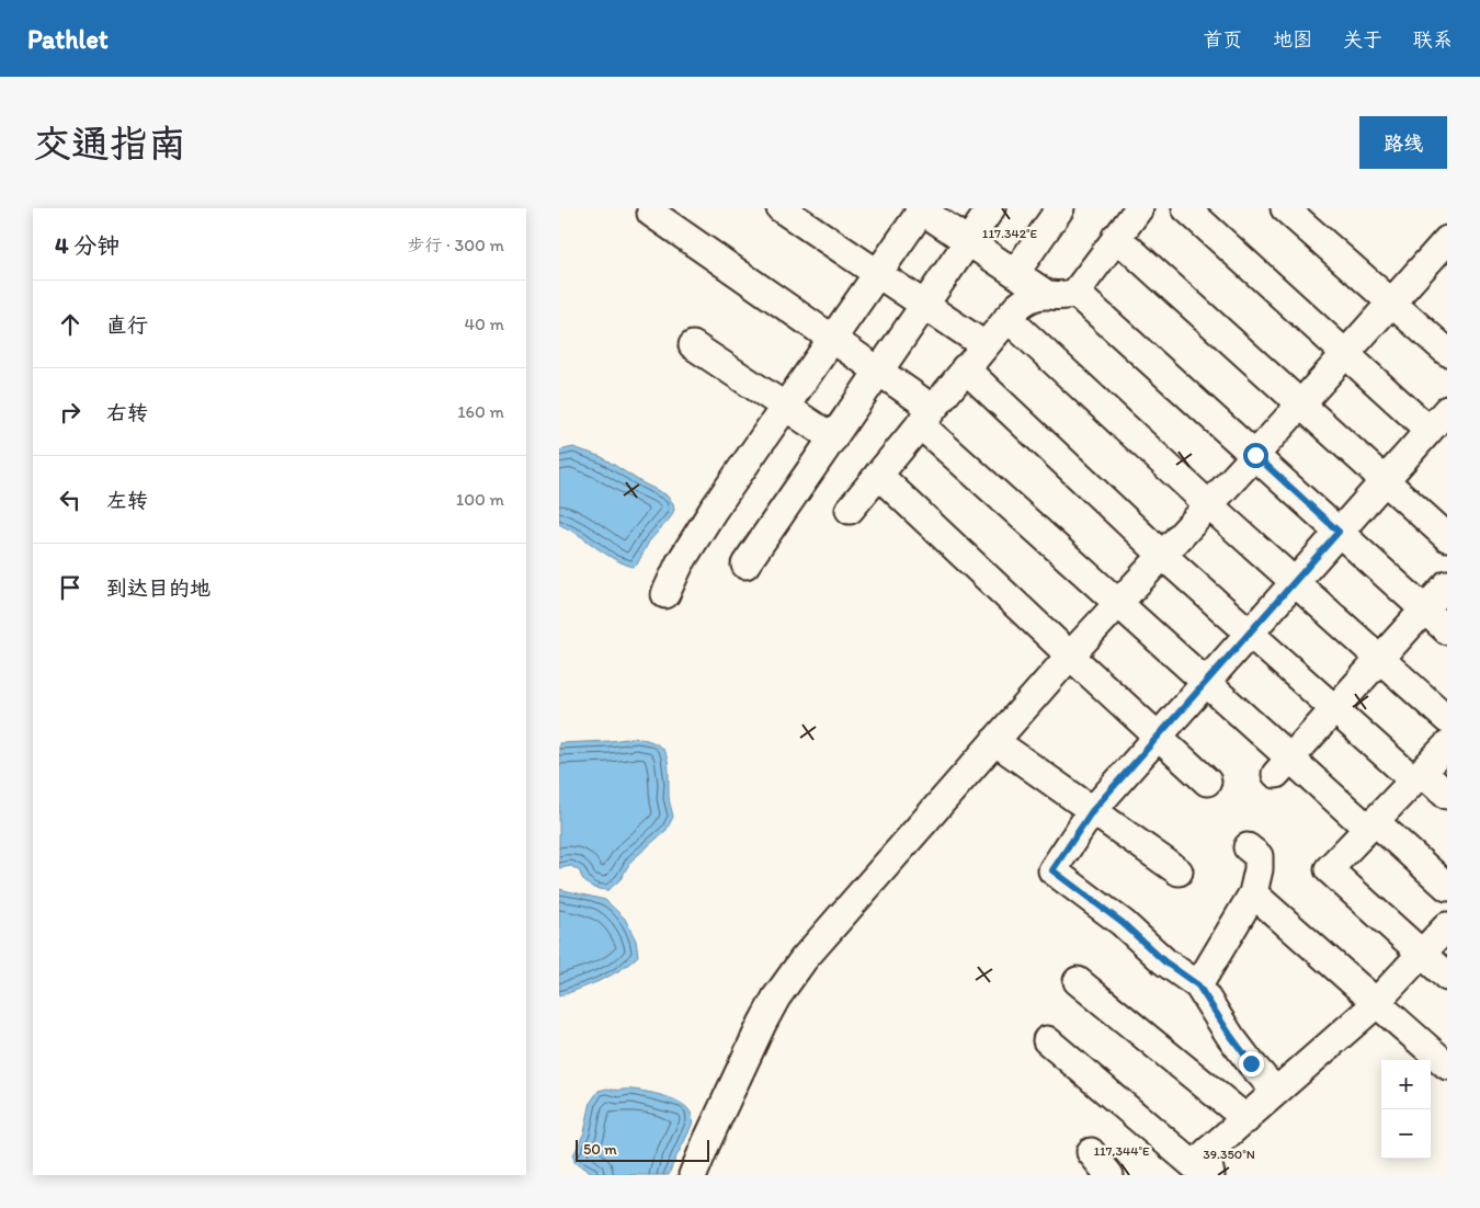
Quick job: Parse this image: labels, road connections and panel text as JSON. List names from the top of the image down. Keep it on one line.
{"scale_bar":"50 m","page":{"header":"Pathlet","nav":["首页","地图","关于","联系"],"buttons":"路线","title":"交通指南","heading":["4 分钟","步行 · 300 m"],"list":[["直行","40 m"],["右转","160 m"],["左转","100 m"],"到达目的地"],"map_buttons":["+","−"],"scale":"50 m"},"coordinates":["117.342°E","117.344°E","39.350°N"]}
